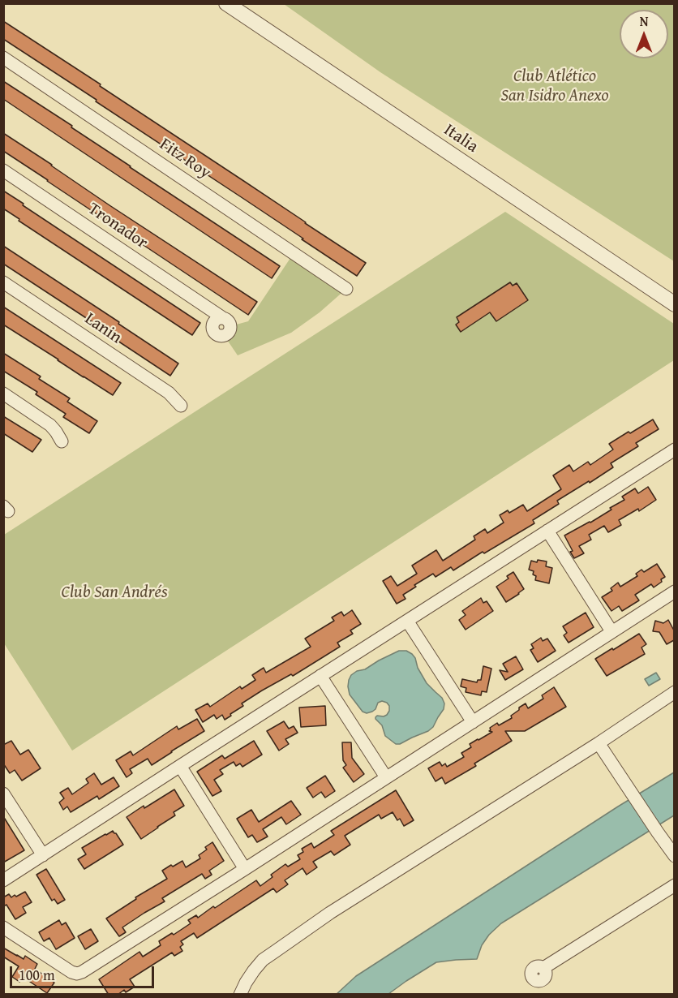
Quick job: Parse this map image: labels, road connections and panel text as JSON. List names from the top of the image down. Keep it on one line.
{"streets":{"street":["Italia","Fitz Roy","Tronador","Lanin"]},"parks":["Club Atlético San Isidro Anexo","Club San Andrés"],"scale_bar":"100 m","north":"top"}
